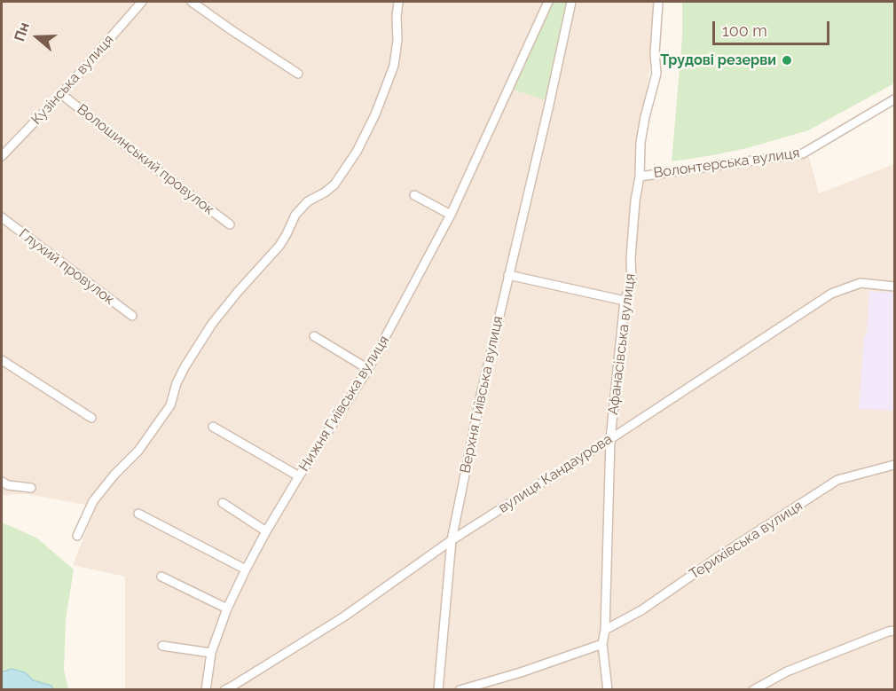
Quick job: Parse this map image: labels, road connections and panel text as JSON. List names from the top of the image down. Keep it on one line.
{"streets":{"street":["Кузінська вулиця","Волошинський провулок","Волонтерська вулиця","Глухий провулок","Афанасівська вулиця","Верхня Гиївська вулиця","Нижня Гиївська вулиця","вулиця Кандаурова","Терихівська вулиця"]},"crossings":[["Кузінська вулиця","Волошинський провулок"],["Волонтерська вулиця","Афанасівська вулиця"],["Афанасівська вулиця","вулиця Кандаурова"],["Афанасівська вулиця","Терихівська вулиця"],["Верхня Гиївська вулиця","вулиця Кандаурова"]],"places":["Трудові резерви"],"scale_bar":"100 m","north":"left"}
